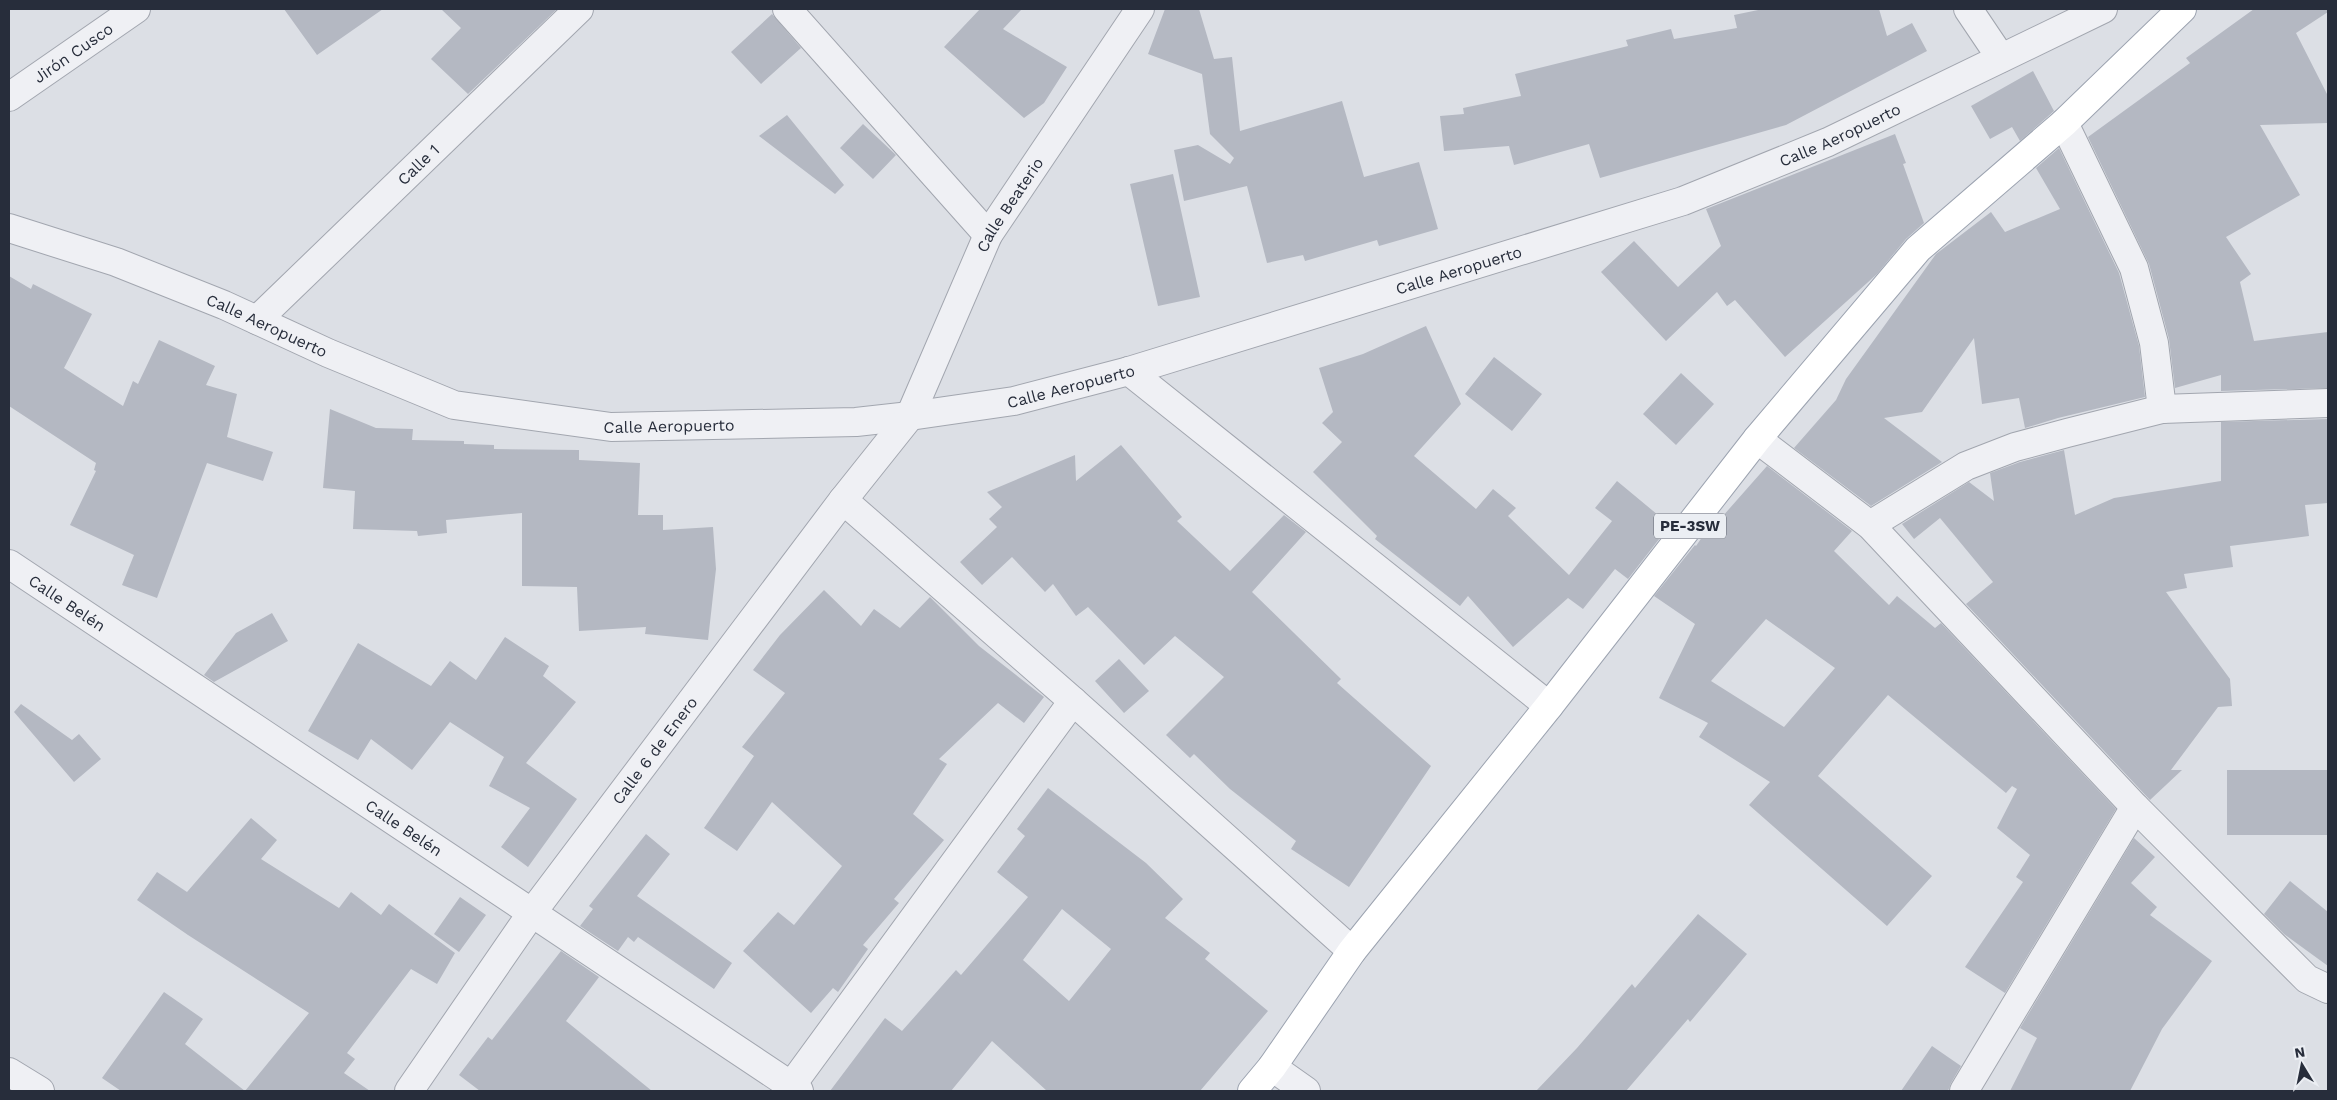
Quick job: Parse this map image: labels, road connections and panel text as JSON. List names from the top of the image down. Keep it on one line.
{"streets":{"main road":["PE-3SW"],"street":["Jirón Cusco","Calle Aeropuerto","Calle 1","Calle Beaterio","Calle Belén","Calle 6 de Enero"]},"crossings":[["Calle Aeropuerto","Calle 1"],["Calle Aeropuerto","Calle Beaterio"],["Calle Aeropuerto","Calle 6 de Enero"],["Calle Beaterio","Calle 6 de Enero"],["Calle Belén","Calle 6 de Enero"]],"north":"top"}
